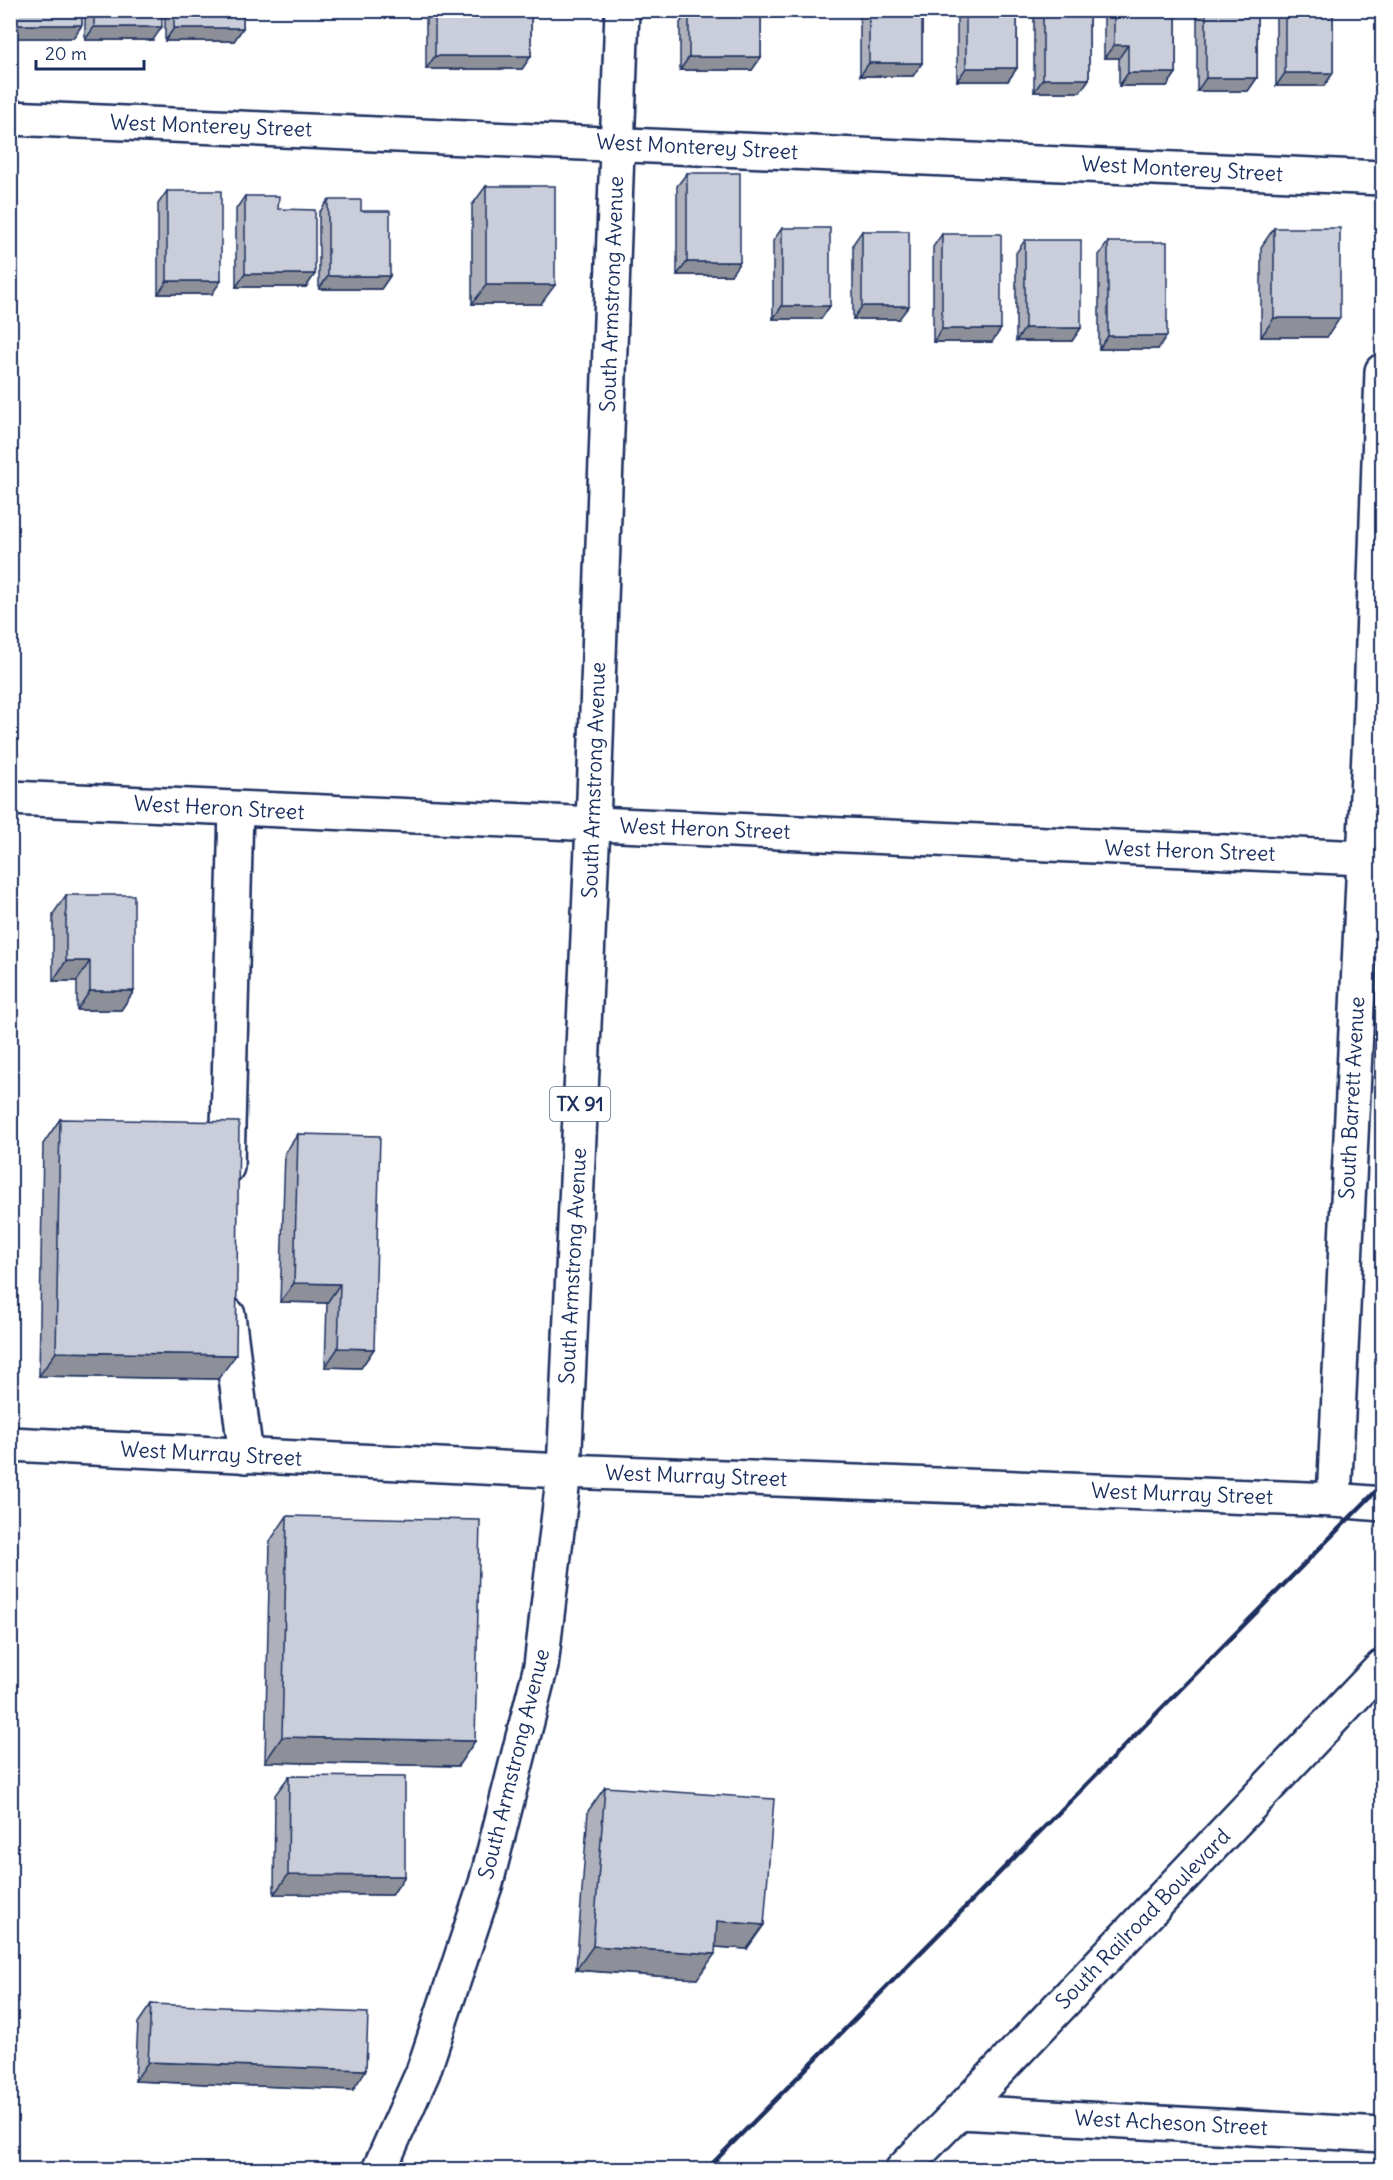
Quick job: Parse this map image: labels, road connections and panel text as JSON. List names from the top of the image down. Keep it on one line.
{"streets":{"street":["West Monterey Street","South Armstrong Avenue","West Heron Street","South Barrett Avenue","TX 91","West Murray Street","South Railroad Boulevard","West Acheson Street"]},"crossings":[["West Monterey Street","South Armstrong Avenue"],["South Armstrong Avenue","West Heron Street"],["South Armstrong Avenue","West Murray Street"],["West Heron Street","South Barrett Avenue"],["South Barrett Avenue","West Murray Street"],["South Railroad Boulevard","West Acheson Street"]],"scale_bar":"20 m"}
